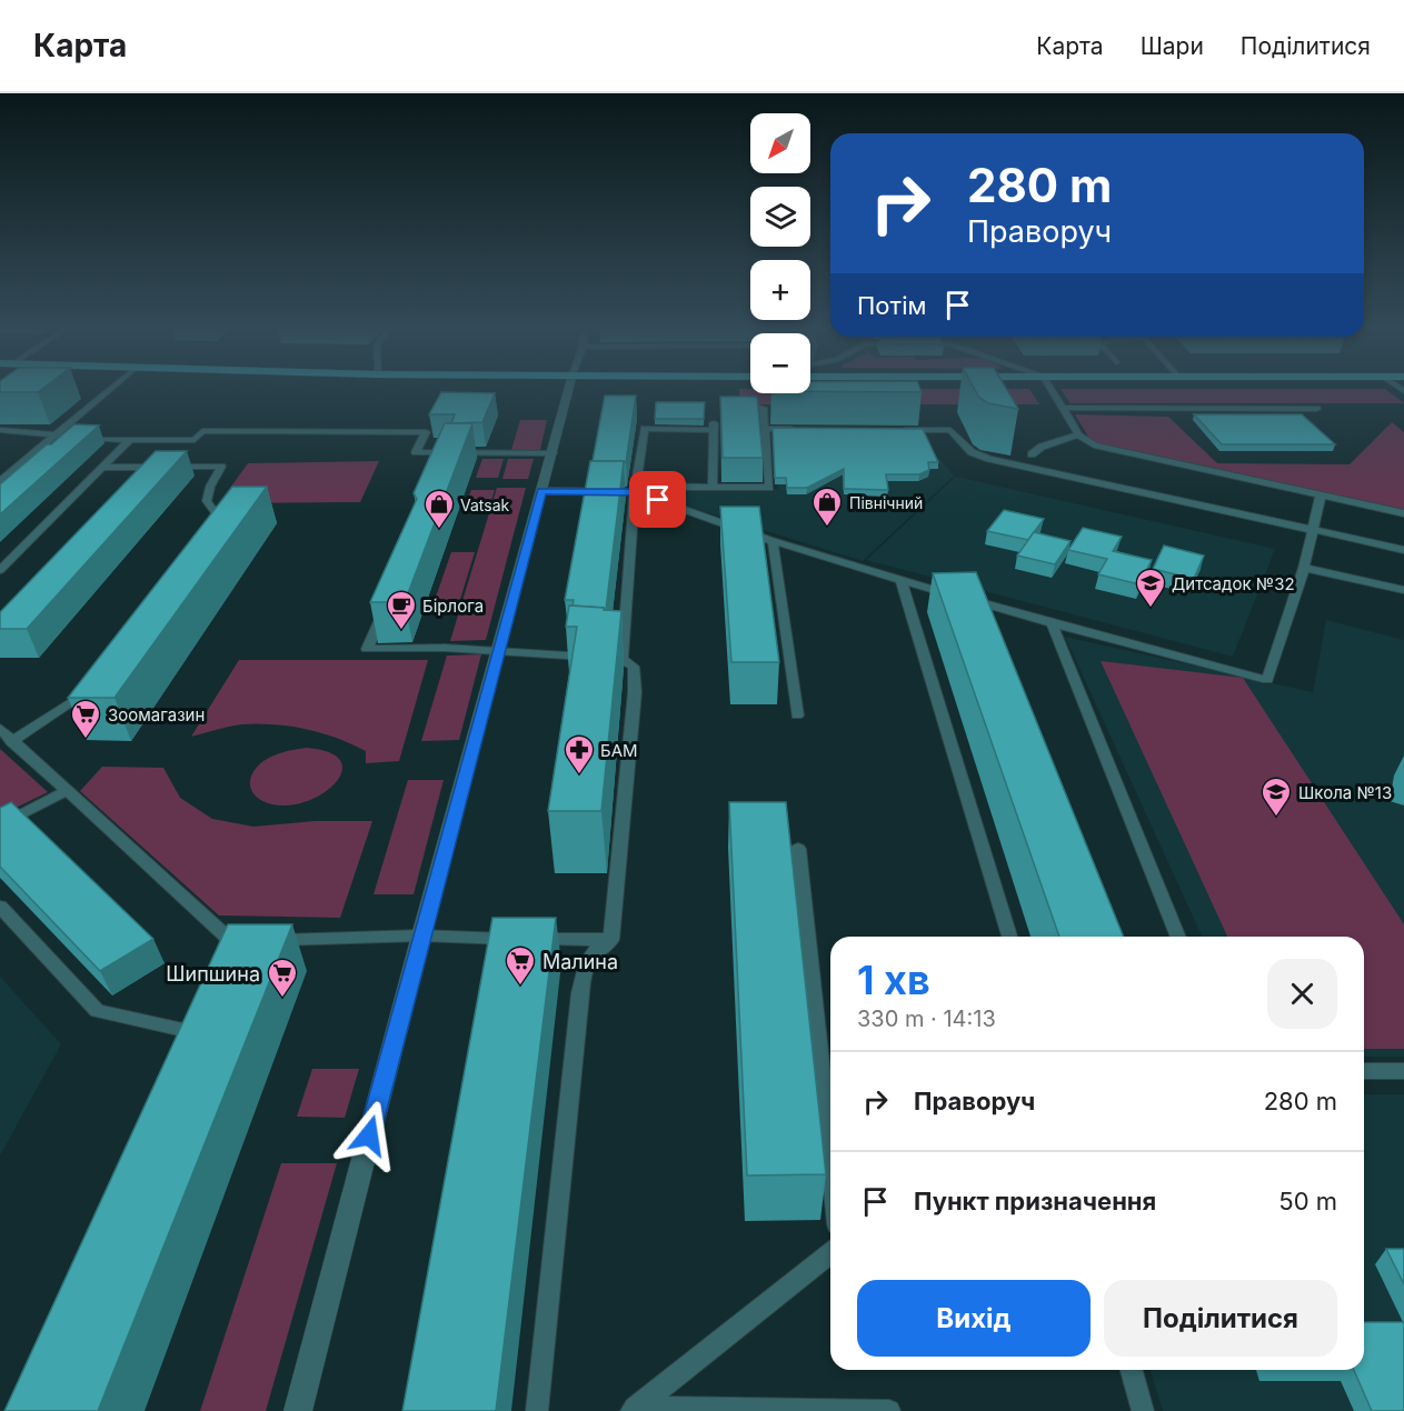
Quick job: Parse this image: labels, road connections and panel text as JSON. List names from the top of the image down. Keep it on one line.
{"places":{"shop":["Північний","Vatsak"],"school or university":["Дитсадок №32","Школа №13"],"cafe":["Бірлога"],"supermarket":["Зоомагазин","Малина","Шипшина"],"pharmacy":["БАМ"]},"north":"bottom left","page":{"header":"Карта","nav":["Карта","Шари","Поділитися"],"map_buttons":["+","−"],"turn":["280 m","Праворуч"],"then":"Потім","heading":["1 хв","330 m · 14:13"],"list":[{"name":"Праворуч","value":"280 m"},{"name":"Пункт призначення","value":"50 m"}],"buttons":["Вихід","Поділитися"]}}
